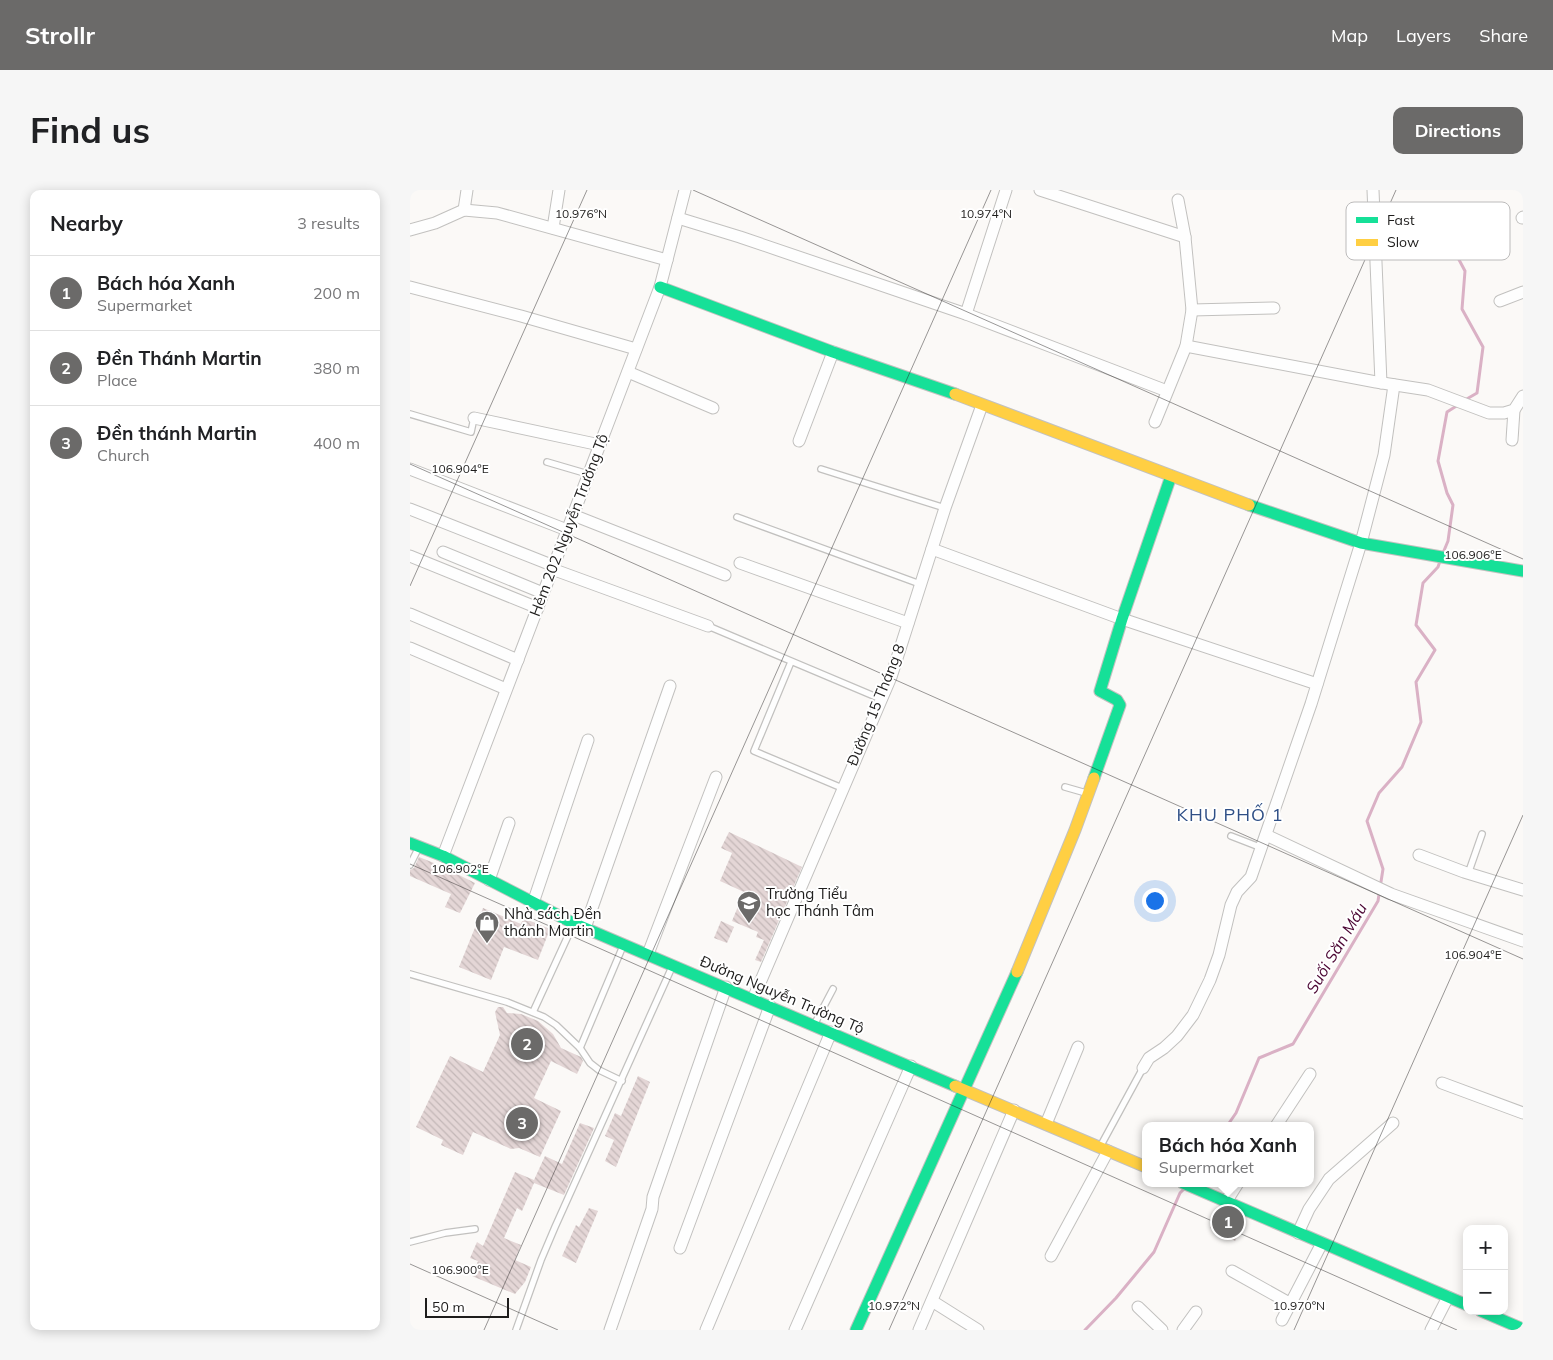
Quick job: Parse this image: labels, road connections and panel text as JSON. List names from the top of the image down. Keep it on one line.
{"streets":{"street":["Hẻm 202 Nguyễn Trường Tộ","Đường 15 Tháng 8","Đường Nguyễn Trường Tộ"]},"crossings":[["Hẻm 202 Nguyễn Trường Tộ","Đường Nguyễn Trường Tộ"],["Đường 15 Tháng 8","Đường Nguyễn Trường Tộ"]],"districts":["KHU PHỐ 1"],"water":["Suối Săn Máu"],"places":{"school or university":["Trường Tiểu học Thánh Tâm"],"shop":["Nhà sách Đền thánh Martin"]},"legend":["Fast","Slow"],"scale_bar":"50 m","page":{"header":"Strollr","nav":["Map","Layers","Share"],"buttons":"Directions","title":"Find us","heading":["Nearby","3 results"],"list":[{"mark":"1","name":"Bách hóa Xanh","note":"Supermarket","value":"200 m"},{"mark":"2","name":"Đền Thánh Martin","note":"Place","value":"380 m"},{"mark":"3","name":"Đền thánh Martin","note":"Church","value":"400 m"}],"pins":["2","3","1"],"popup":["Bách hóa Xanh","Supermarket"],"map_buttons":["+","−"],"scale":"50 m"},"coordinates":["10.976°N","10.974°N","106.904°E","106.906°E","106.902°E","106.900°E","10.972°N","10.970°N"]}
